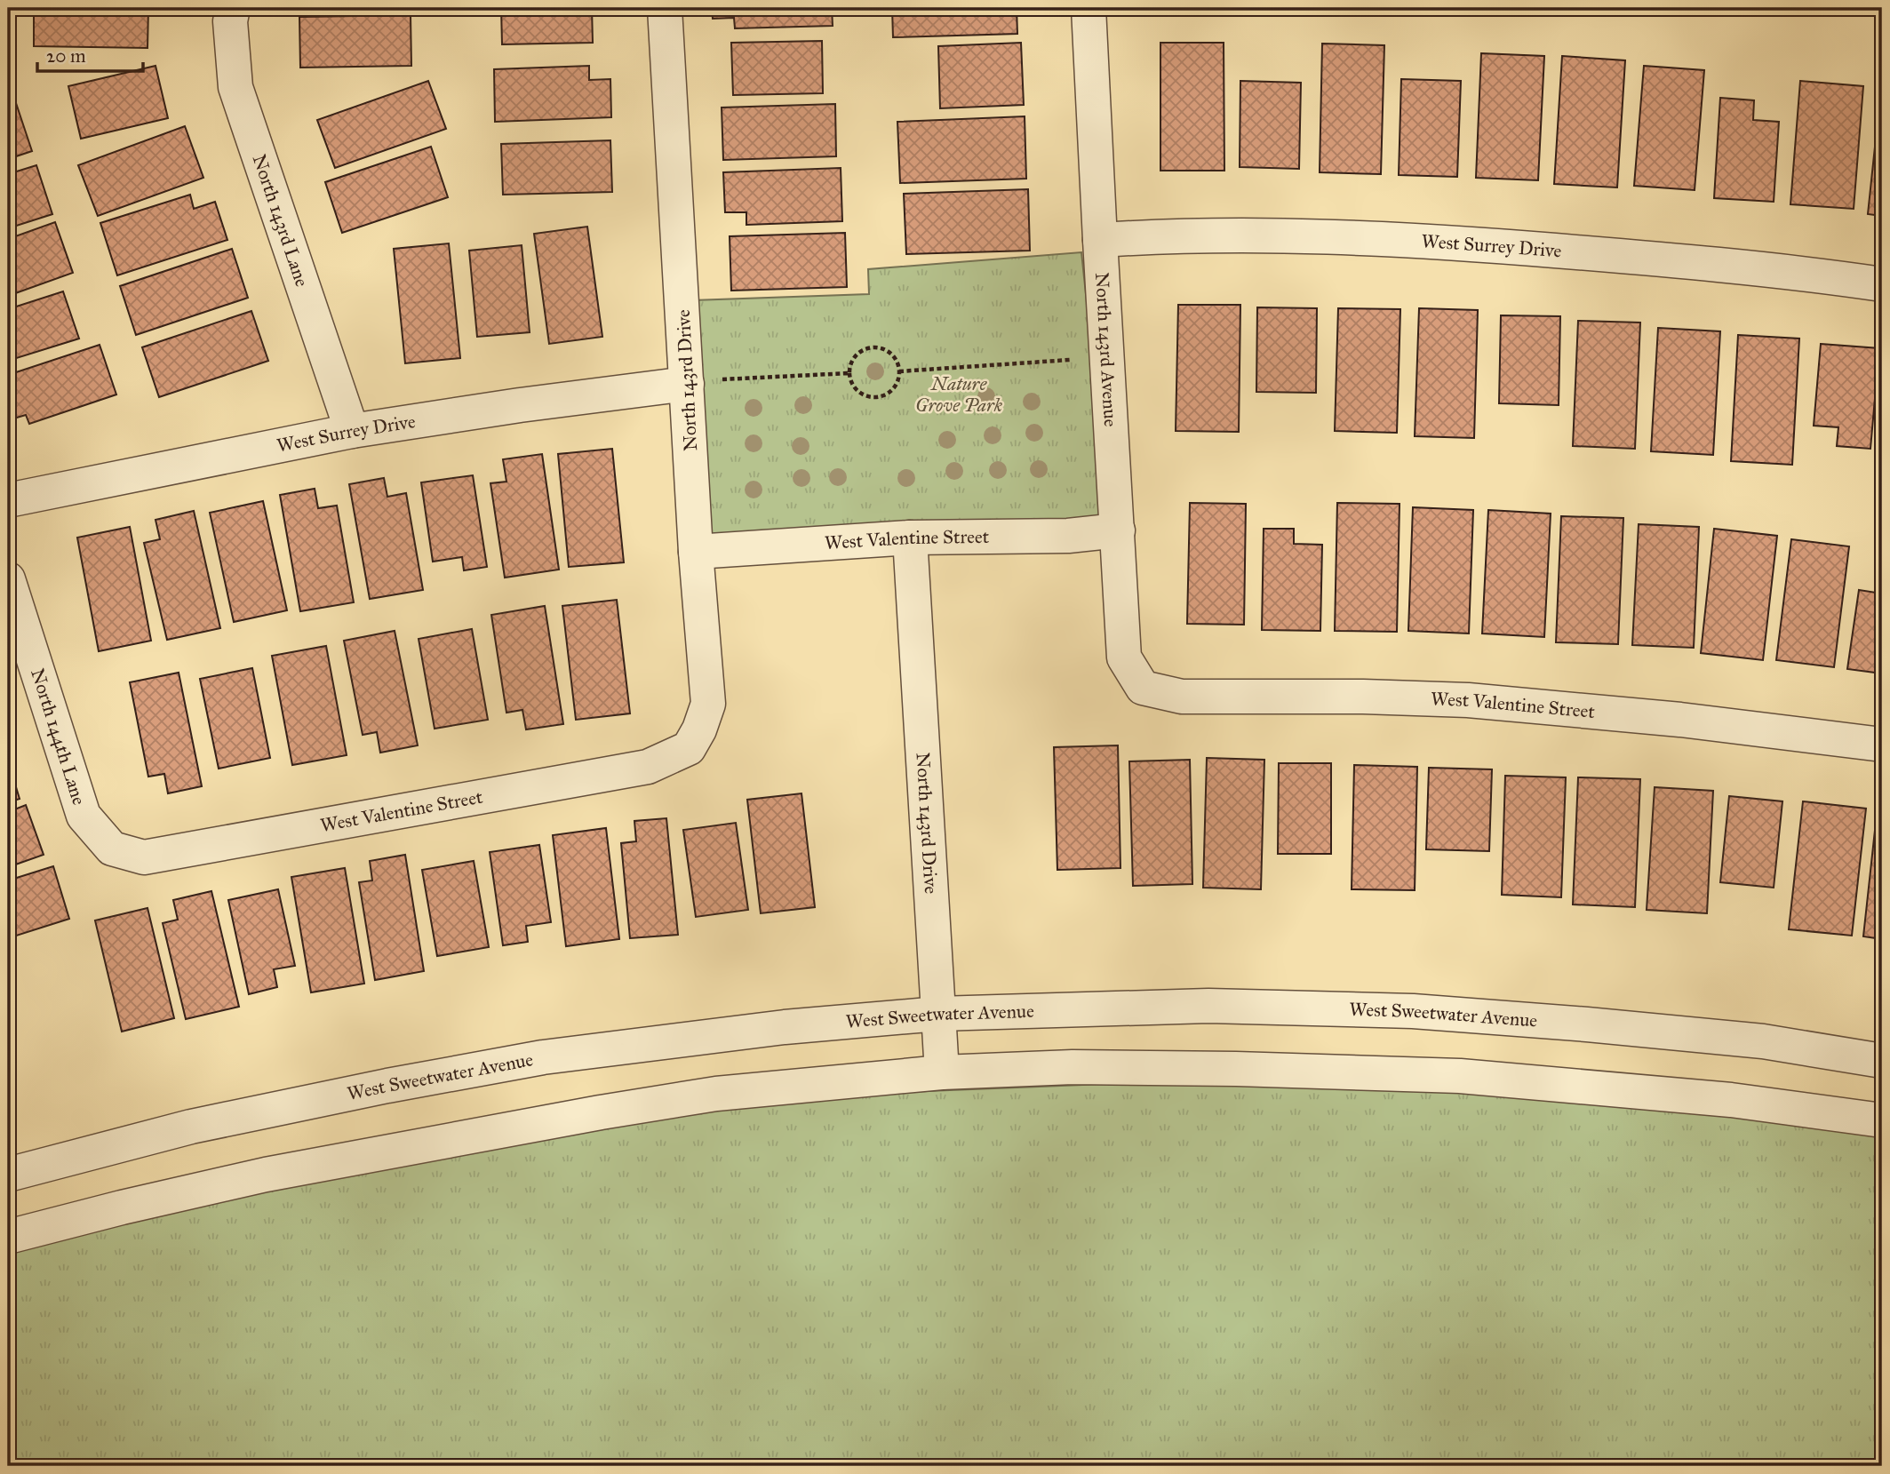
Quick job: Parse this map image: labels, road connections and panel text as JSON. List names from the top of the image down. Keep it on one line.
{"streets":{"street":["North 143rd Lane","West Surrey Drive","North 143rd Avenue","North 143rd Drive","West Valentine Street","North 144th Lane","West Sweetwater Avenue"]},"crossings":[["North 143rd Lane","West Surrey Drive"],["West Surrey Drive","North 143rd Avenue"],["West Surrey Drive","North 143rd Drive"],["North 143rd Avenue","West Valentine Street"],["North 143rd Drive","West Valentine Street"],["North 143rd Drive","West Sweetwater Avenue"],["West Valentine Street","North 144th Lane"]],"parks":["Nature Grove Park"],"scale_bar":"20 m"}
